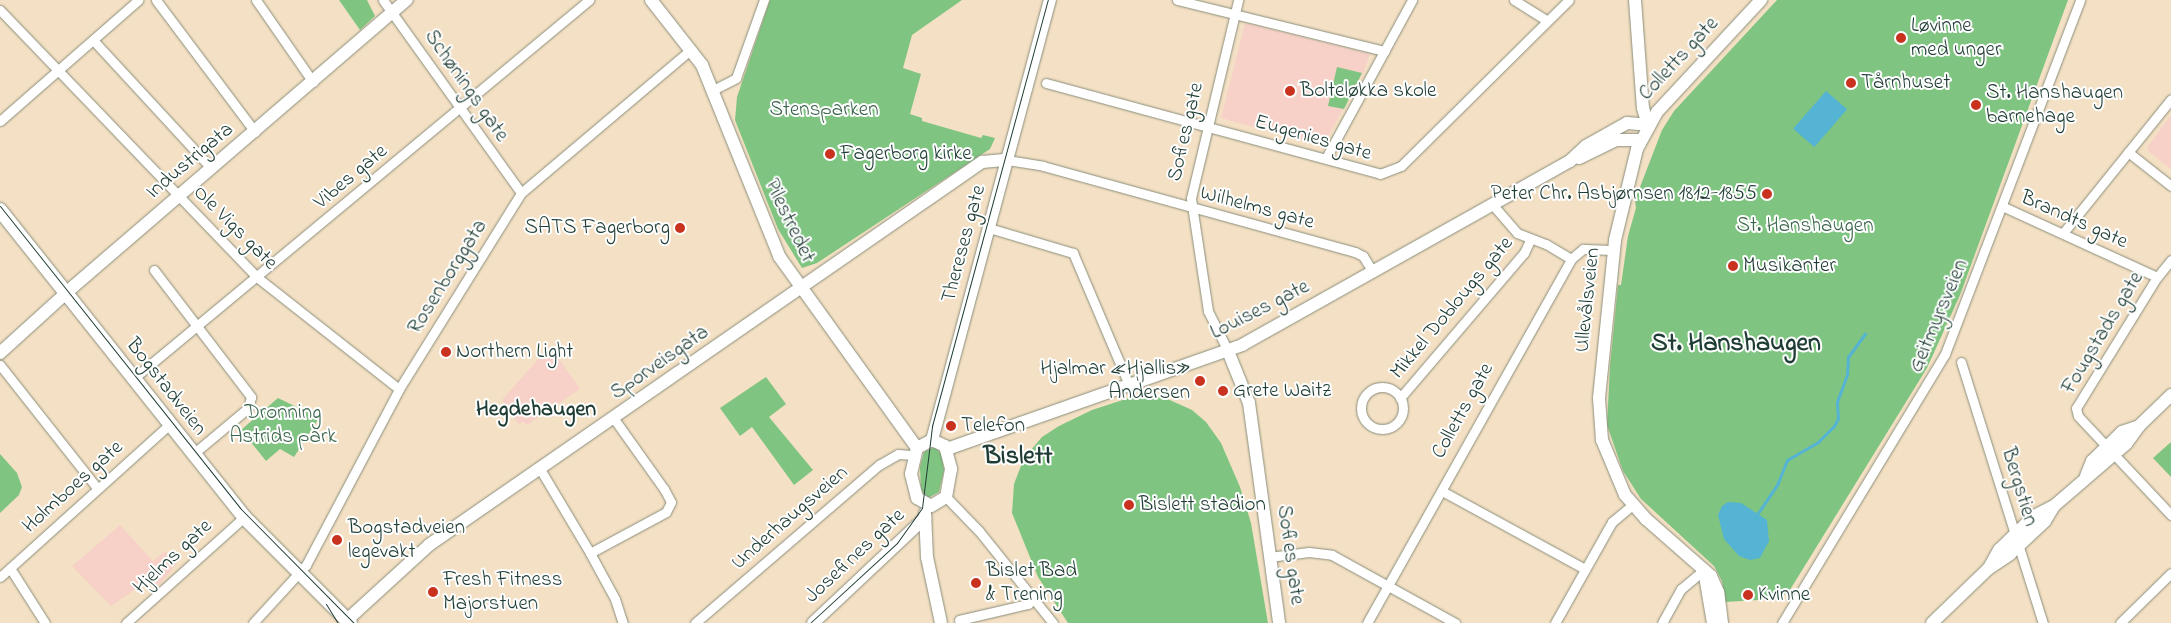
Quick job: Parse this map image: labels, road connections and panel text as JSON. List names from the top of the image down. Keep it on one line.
{"streets":{"main road":["Bogstadveien"],"street":["Colletts gate","Schønings gate","Sofies gate","Eugenies gate","Industrigata","Vibes gate","Wilhelms gate","Brandts gate","Pilestredet","Ole Vigs gate","Thereses gate","Rosenborggata","Ullevålsveien","Mikkel Doblougs gate","Louises gate","Geitmyrsveien","Fougstads gate","Sporveisgata","Holmboes gate","Bergstien","Underhaugsveien","Josefines gate","Hjelms gate"]},"crossings":[["Colletts gate","Ullevålsveien"],["Colletts gate","Mikkel Doblougs gate"],["Colletts gate","Louises gate"],["Schønings gate","Industrigata"],["Schønings gate","Vibes gate"],["Schønings gate","Rosenborggata"],["Sofies gate","Eugenies gate"],["Sofies gate","Wilhelms gate"],["Sofies gate","Louises gate"],["Industrigata","Ole Vigs gate"],["Industrigata","Bogstadveien"],["Vibes gate","Ole Vigs gate"],["Vibes gate","Bogstadveien"],["Wilhelms gate","Thereses gate"],["Wilhelms gate","Louises gate"],["Wilhelms gate","Sporveisgata"],["Brandts gate","Geitmyrsveien"],["Brandts gate","Fougstads gate"],["Pilestredet","Rosenborggata"],["Pilestredet","Sporveisgata"],["Pilestredet","Underhaugsveien"],["Ole Vigs gate","Rosenborggata"],["Thereses gate","Sporveisgata"],["Rosenborggata","Bogstadveien"],["Ullevålsveien","Louises gate"],["Mikkel Doblougs gate","Louises gate"],["Sporveisgata","Bogstadveien"],["Bogstadveien","Holmboes gate"],["Bogstadveien","Hjelms gate"]],"districts":["St. Hanshaugen","Hegdehaugen","Bislett"],"parks":["Stensparken","St. Hanshaugen","Dronning Astrids park"],"places":["Løvinne med unger","Tårnhuset","Bolteløkka skole","St. Hanshaugen barnehage","Fagerborg kirke","Peter Chr. Asbjørnsen 1812-1855","SATS Fagerborg","Musikanter","Northern Light","Hjalmar «Hjallis» Andersen","Grete Waitz","Telefon","Bislett stadion","Bogstadveien legevakt","Bislet Bad & Trening","Fresh Fitness Majorstuen","Kvinne"]}
